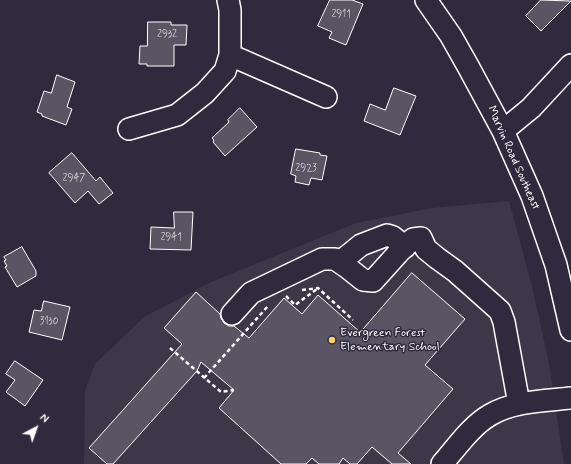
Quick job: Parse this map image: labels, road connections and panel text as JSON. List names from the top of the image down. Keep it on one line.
{"streets":{"street":["Marvin Road Southeast"]},"places":["Evergreen Forest Elementary School"],"house_numbers":["2911","2932","2923","2947","2941","3130"],"north":"top right"}
